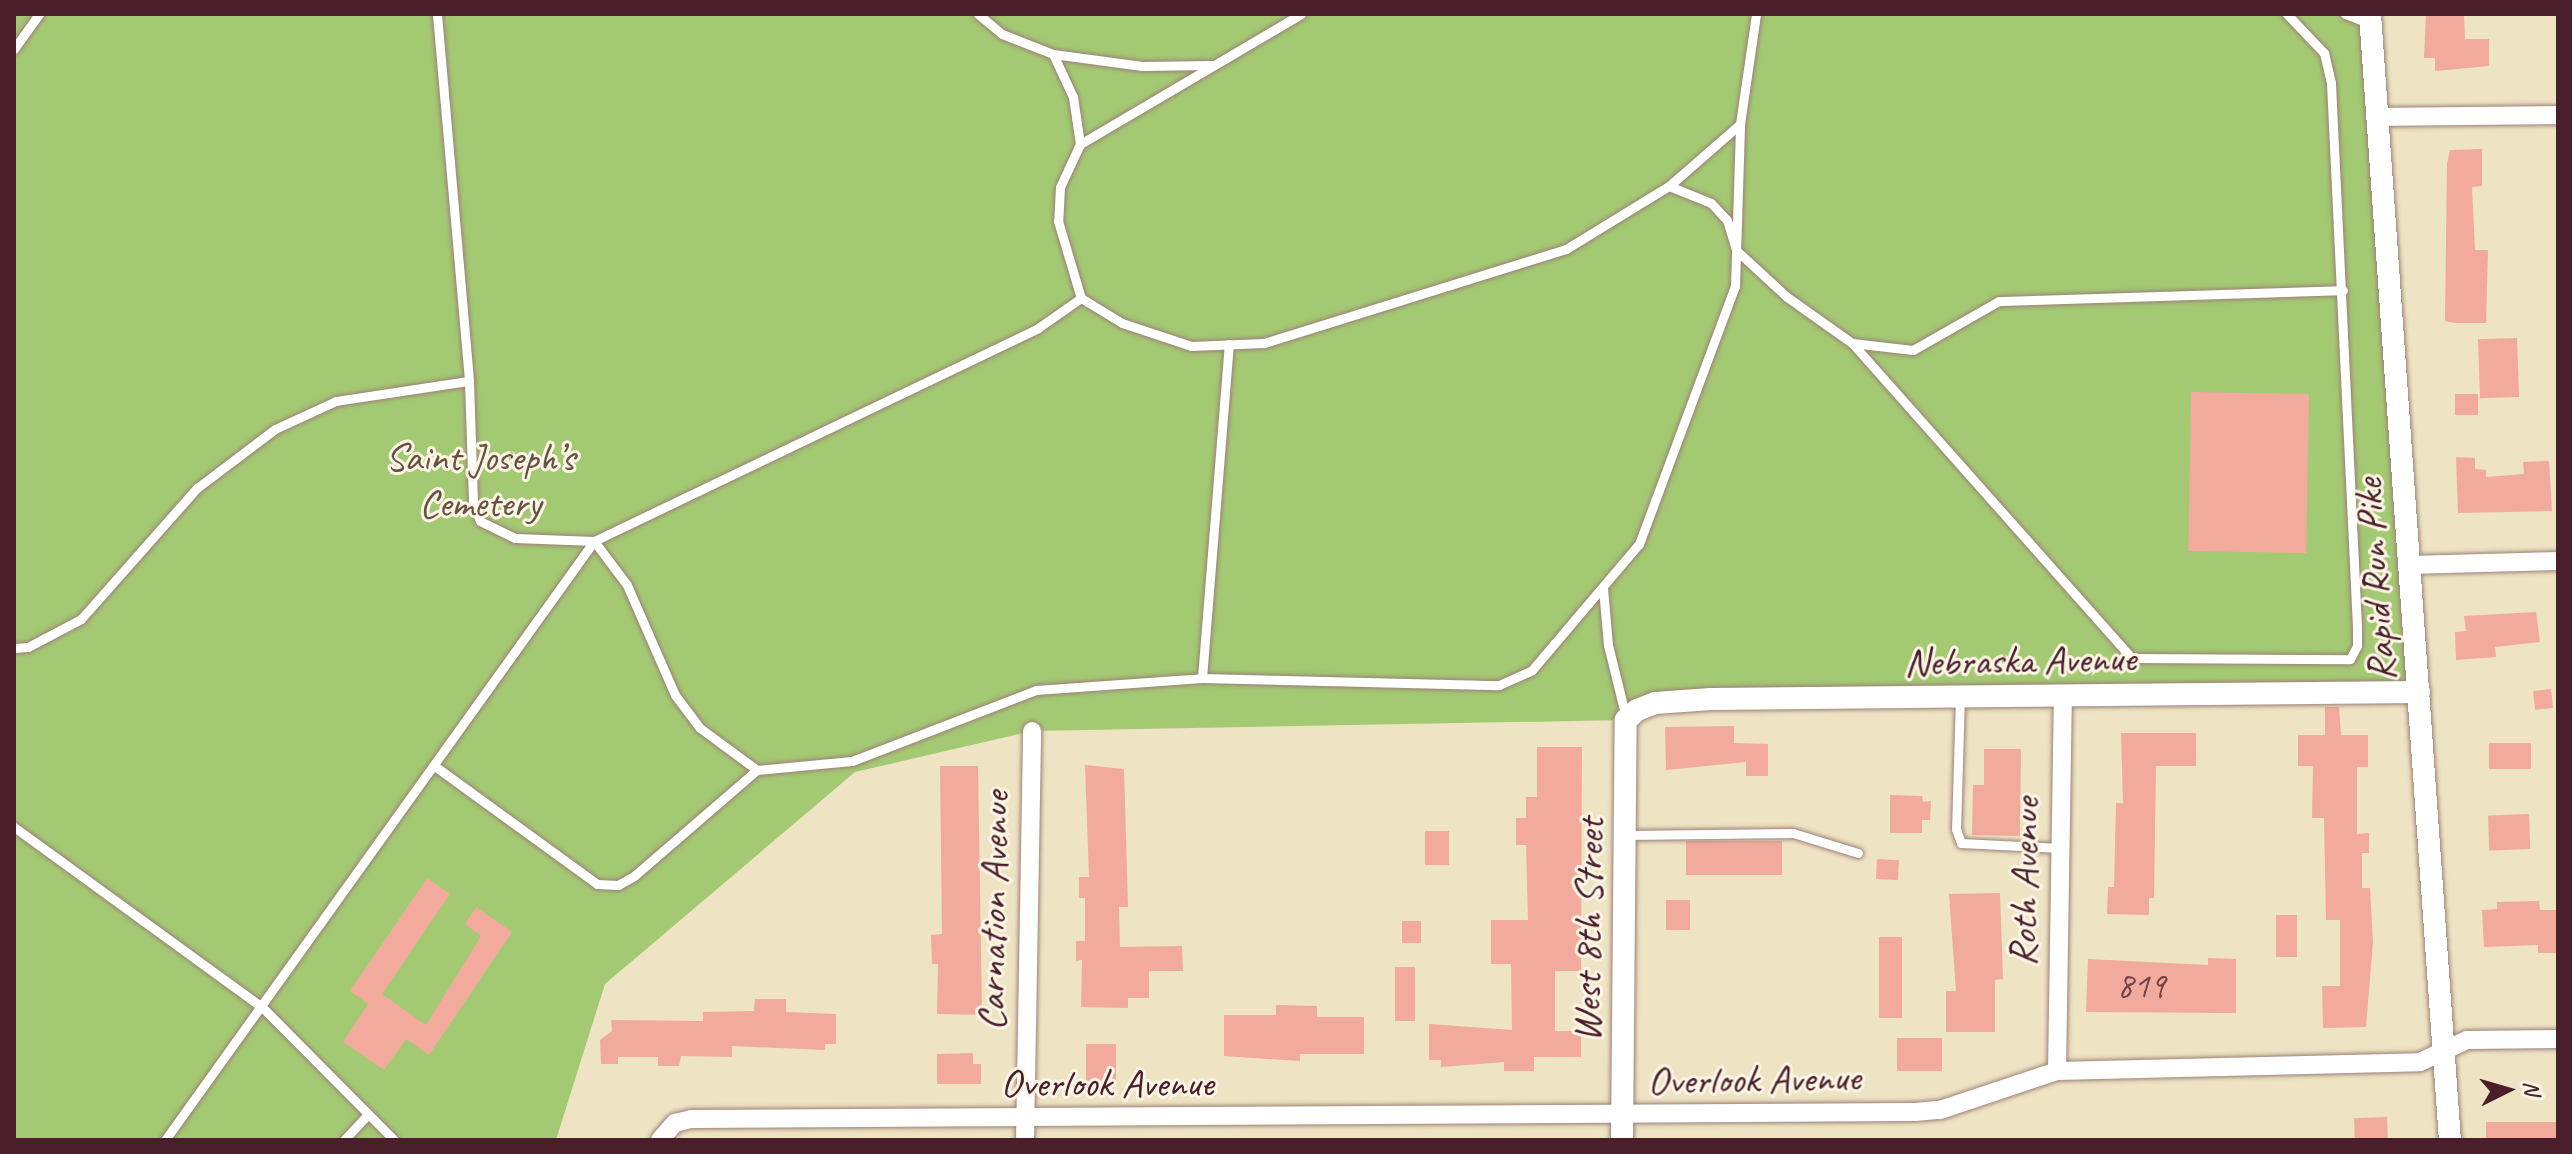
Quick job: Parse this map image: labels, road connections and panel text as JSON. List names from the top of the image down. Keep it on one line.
{"streets":{"street":["Rapid Run Pike","Nebraska Avenue","Roth Avenue","Carnation Avenue","West 8th Street","Overlook Avenue"]},"crossings":[["Rapid Run Pike","Nebraska Avenue"],["Rapid Run Pike","Overlook Avenue"],["Nebraska Avenue","Roth Avenue"],["Nebraska Avenue","West 8th Street"],["Roth Avenue","Overlook Avenue"],["Carnation Avenue","Overlook Avenue"],["West 8th Street","Overlook Avenue"]],"parks":["Saint Joseph’s Cemetery"],"house_numbers":["819"],"north":"right"}
